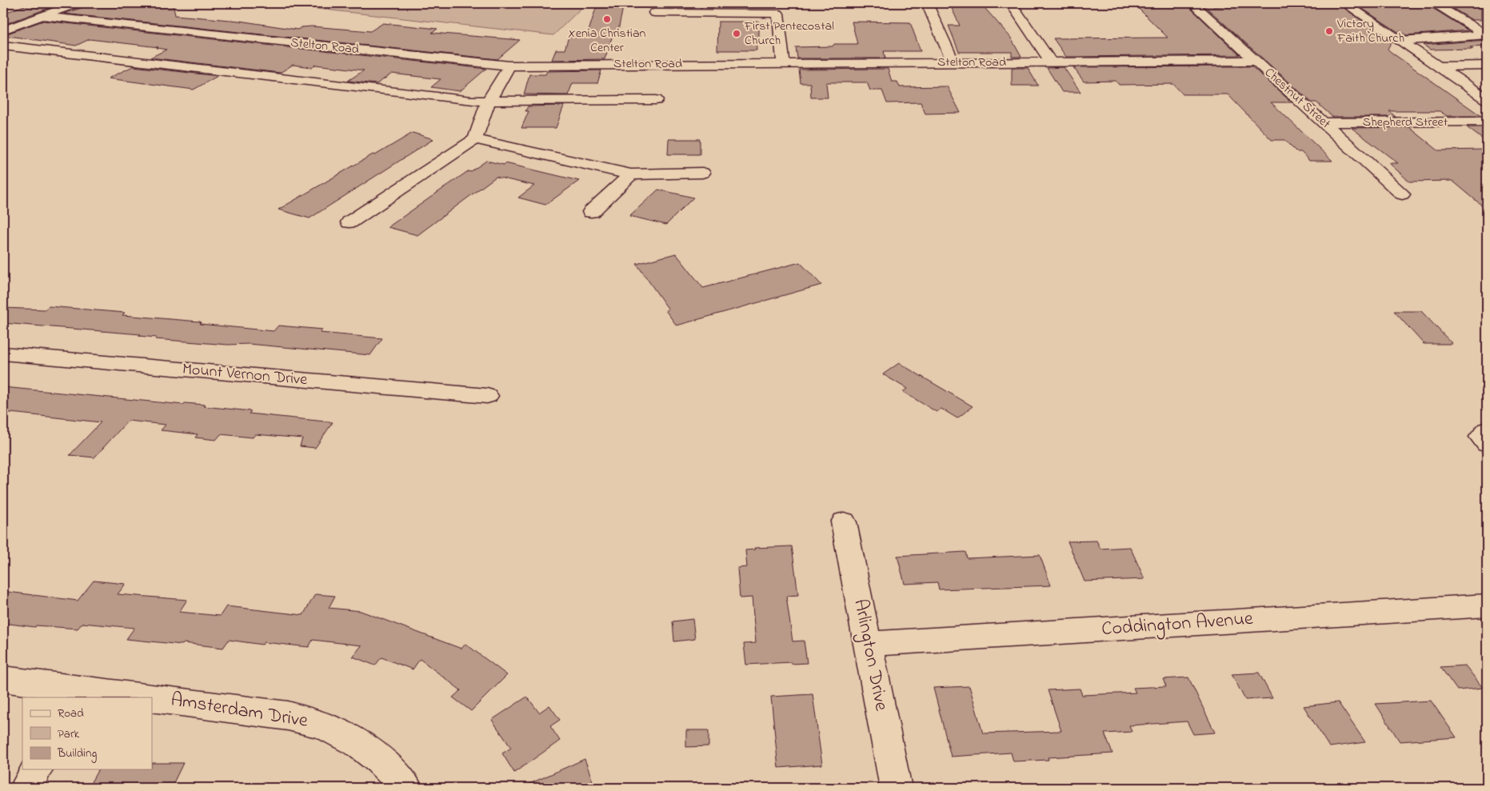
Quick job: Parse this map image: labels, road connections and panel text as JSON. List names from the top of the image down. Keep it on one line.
{"streets":{"main road":["Stelton Road","Chestnut Street","Shepherd Street","Mount Vernon Drive","Coddington Avenue","Arlington Drive","Amsterdam Drive"]},"crossings":[["Stelton Road","Chestnut Street"],["Chestnut Street","Shepherd Street"],["Coddington Avenue","Arlington Drive"]],"places":["Xenia Christian Center","Victory Faith Church","First Pentecostal Church"],"legend":["Road","Park","Building"]}
